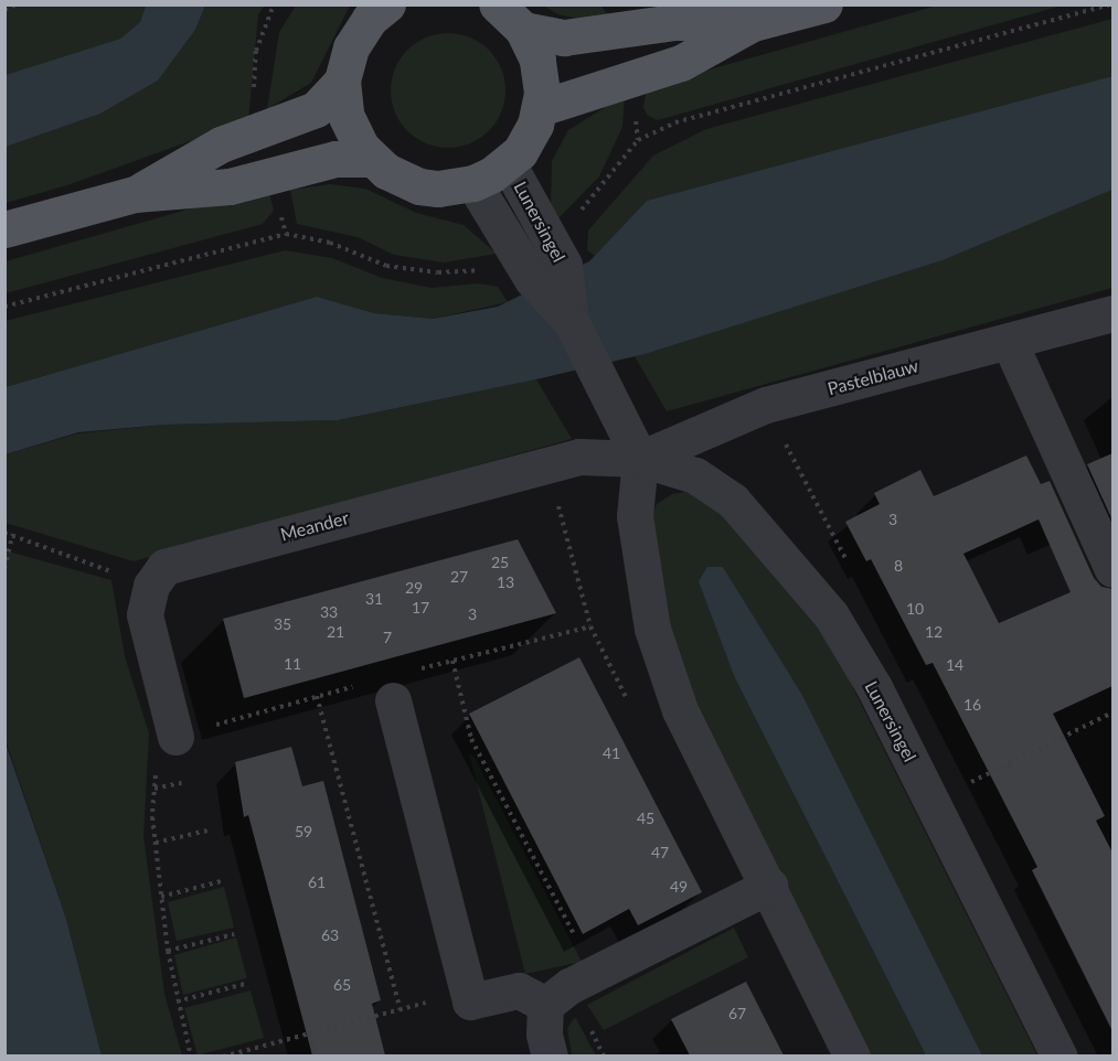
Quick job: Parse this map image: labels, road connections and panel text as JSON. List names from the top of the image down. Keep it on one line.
{"streets":{"street":["Lunersingel","Pastelblauw","Meander"]},"crossings":[["Lunersingel","Pastelblauw"],["Lunersingel","Meander"],["Pastelblauw","Meander"]],"house_numbers":["3","25","8","27","13","29","31","17","10","33","3","35","21","12","7","11","14","16","41","45","59","47","61","49","63","65","67"]}
